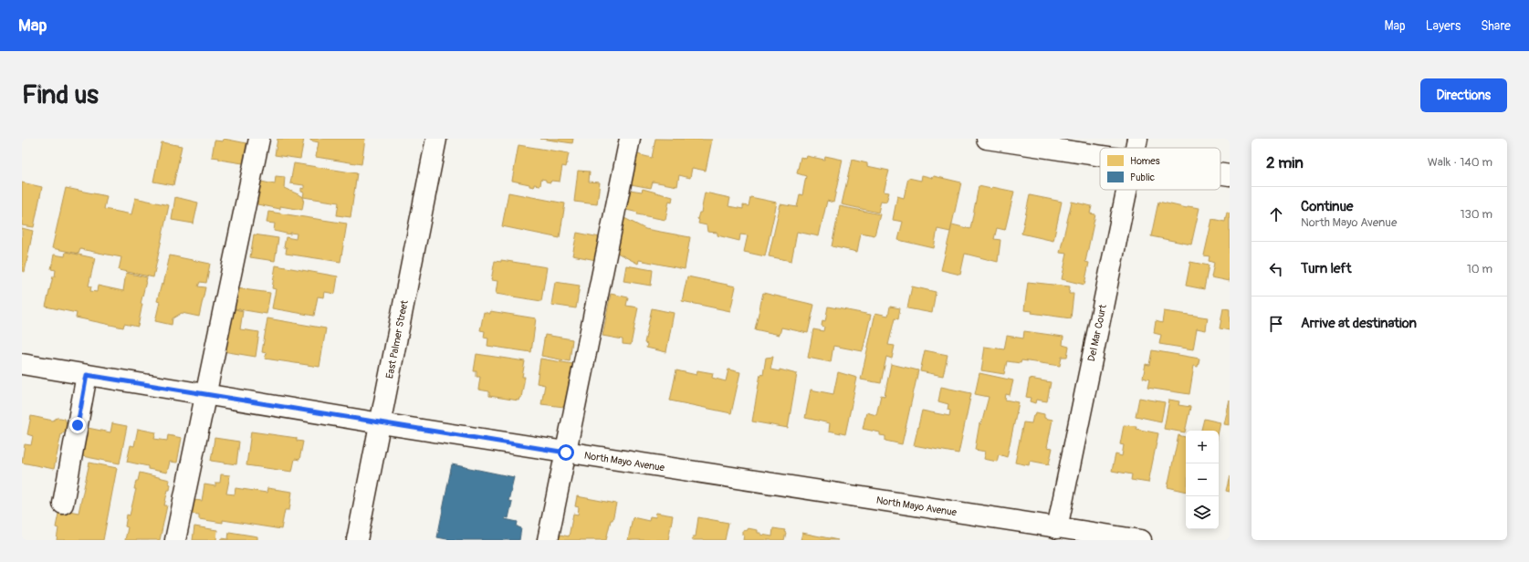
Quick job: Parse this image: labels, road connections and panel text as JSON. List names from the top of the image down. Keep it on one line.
{"streets":{"street":["Del Mar Court","East Palmer Street","North Mayo Avenue"]},"crossings":[["Del Mar Court","North Mayo Avenue"],["East Palmer Street","North Mayo Avenue"]],"legend":["Homes","Public"],"page":{"header":"Map","nav":["Map","Layers","Share"],"buttons":"Directions","title":"Find us","heading":["2 min","Walk · 140 m"],"list":[["Continue","North Mayo Avenue","130 m"],["Turn left","10 m"],"Arrive at destination"],"map_buttons":["+","−"]}}
